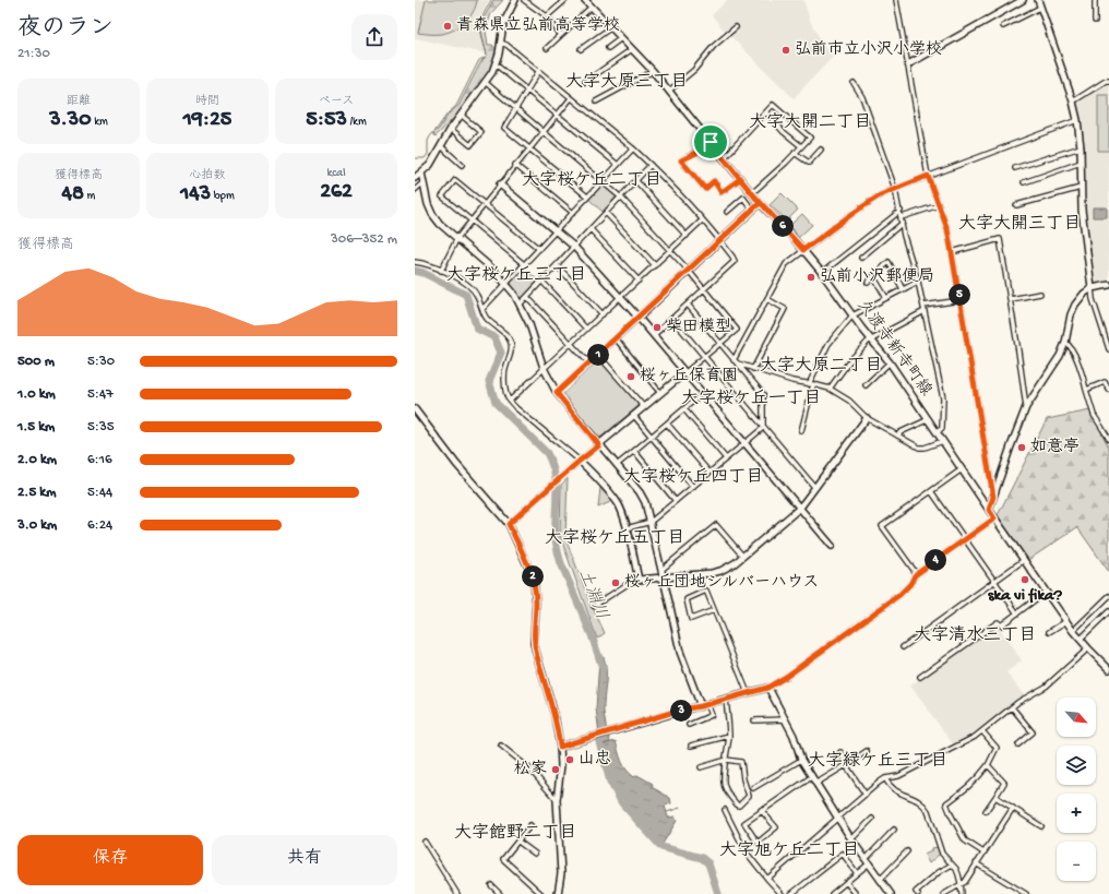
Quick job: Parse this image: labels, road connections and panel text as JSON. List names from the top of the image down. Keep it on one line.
{"streets":{"street":["久渡寺新寺町線"]},"districts":["大字大原三丁目","大字大開二丁目","大字桜ケ丘二丁目","大字大開三丁目","大字桜ケ丘三丁目","大字大原二丁目","大字桜ケ丘一丁目","大字桜ケ丘四丁目","大字桜ケ丘五丁目","大字清水三丁目","大字緑ケ丘三丁目","大字館野二丁目","大字旭ケ丘二丁目"],"water":["土淵川"],"places":["青森県立弘前高等学校","弘前市立小沢小学校","弘前小沢郵便局","柴田模型","桜ヶ丘保育園","如意亭","ska vi fika?","桜ヶ丘団地シルバーハウス","山忠","松家"],"north":"bottom right","page":{"heading":["夜のラン","21:30"],"stats":[["距離","3.30 km"],["時間","19:25"],["ペース","5:53 /km"],["獲得標高","48 m"],["心拍数","143 bpm"],["kcal","262"]],"pins":["6","5","1","4","2","3"],"chart":["獲得標高","306–352 m"],"list":[{"name":"500 m","note":"5:30"},{"name":"1.0 km","note":"5:47"},{"name":"1.5 km","note":"5:35"},{"name":"2.0 km","note":"6:16"},{"name":"2.5 km","note":"5:44"},{"name":"3.0 km","note":"6:24"}],"map_buttons":["+","−"],"buttons":["保存","共有"]}}
